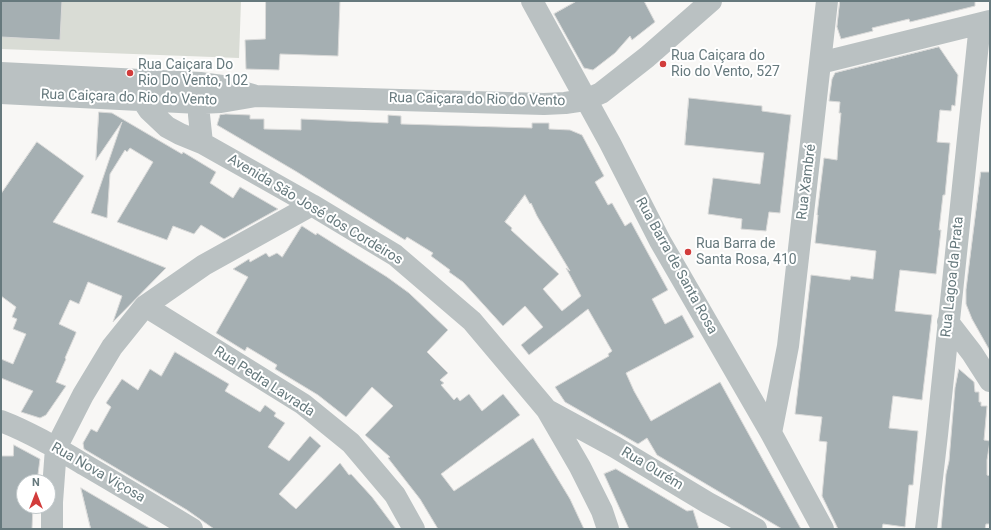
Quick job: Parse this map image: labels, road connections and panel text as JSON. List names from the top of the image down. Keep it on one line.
{"streets":{"street":["Rua Caiçara do Rio do Vento","Rua Xambré","Avenida São José dos Cordeiros","Rua Barra de Santa Rosa","Rua Lagoa da Prata","Rua Pedra Lavrada","Rua Ourém","Rua Nova Viçosa"]},"crossings":[["Rua Caiçara do Rio do Vento","Avenida São José dos Cordeiros"],["Rua Caiçara do Rio do Vento","Rua Barra de Santa Rosa"],["Rua Xambré","Rua Barra de Santa Rosa"],["Avenida São José dos Cordeiros","Rua Ourém"]],"places":["Rua Caiçara do Rio do Vento, 527","Rua Caiçara Do Rio Do Vento, 102","Rua Barra de Santa Rosa, 410"],"north":"top"}
